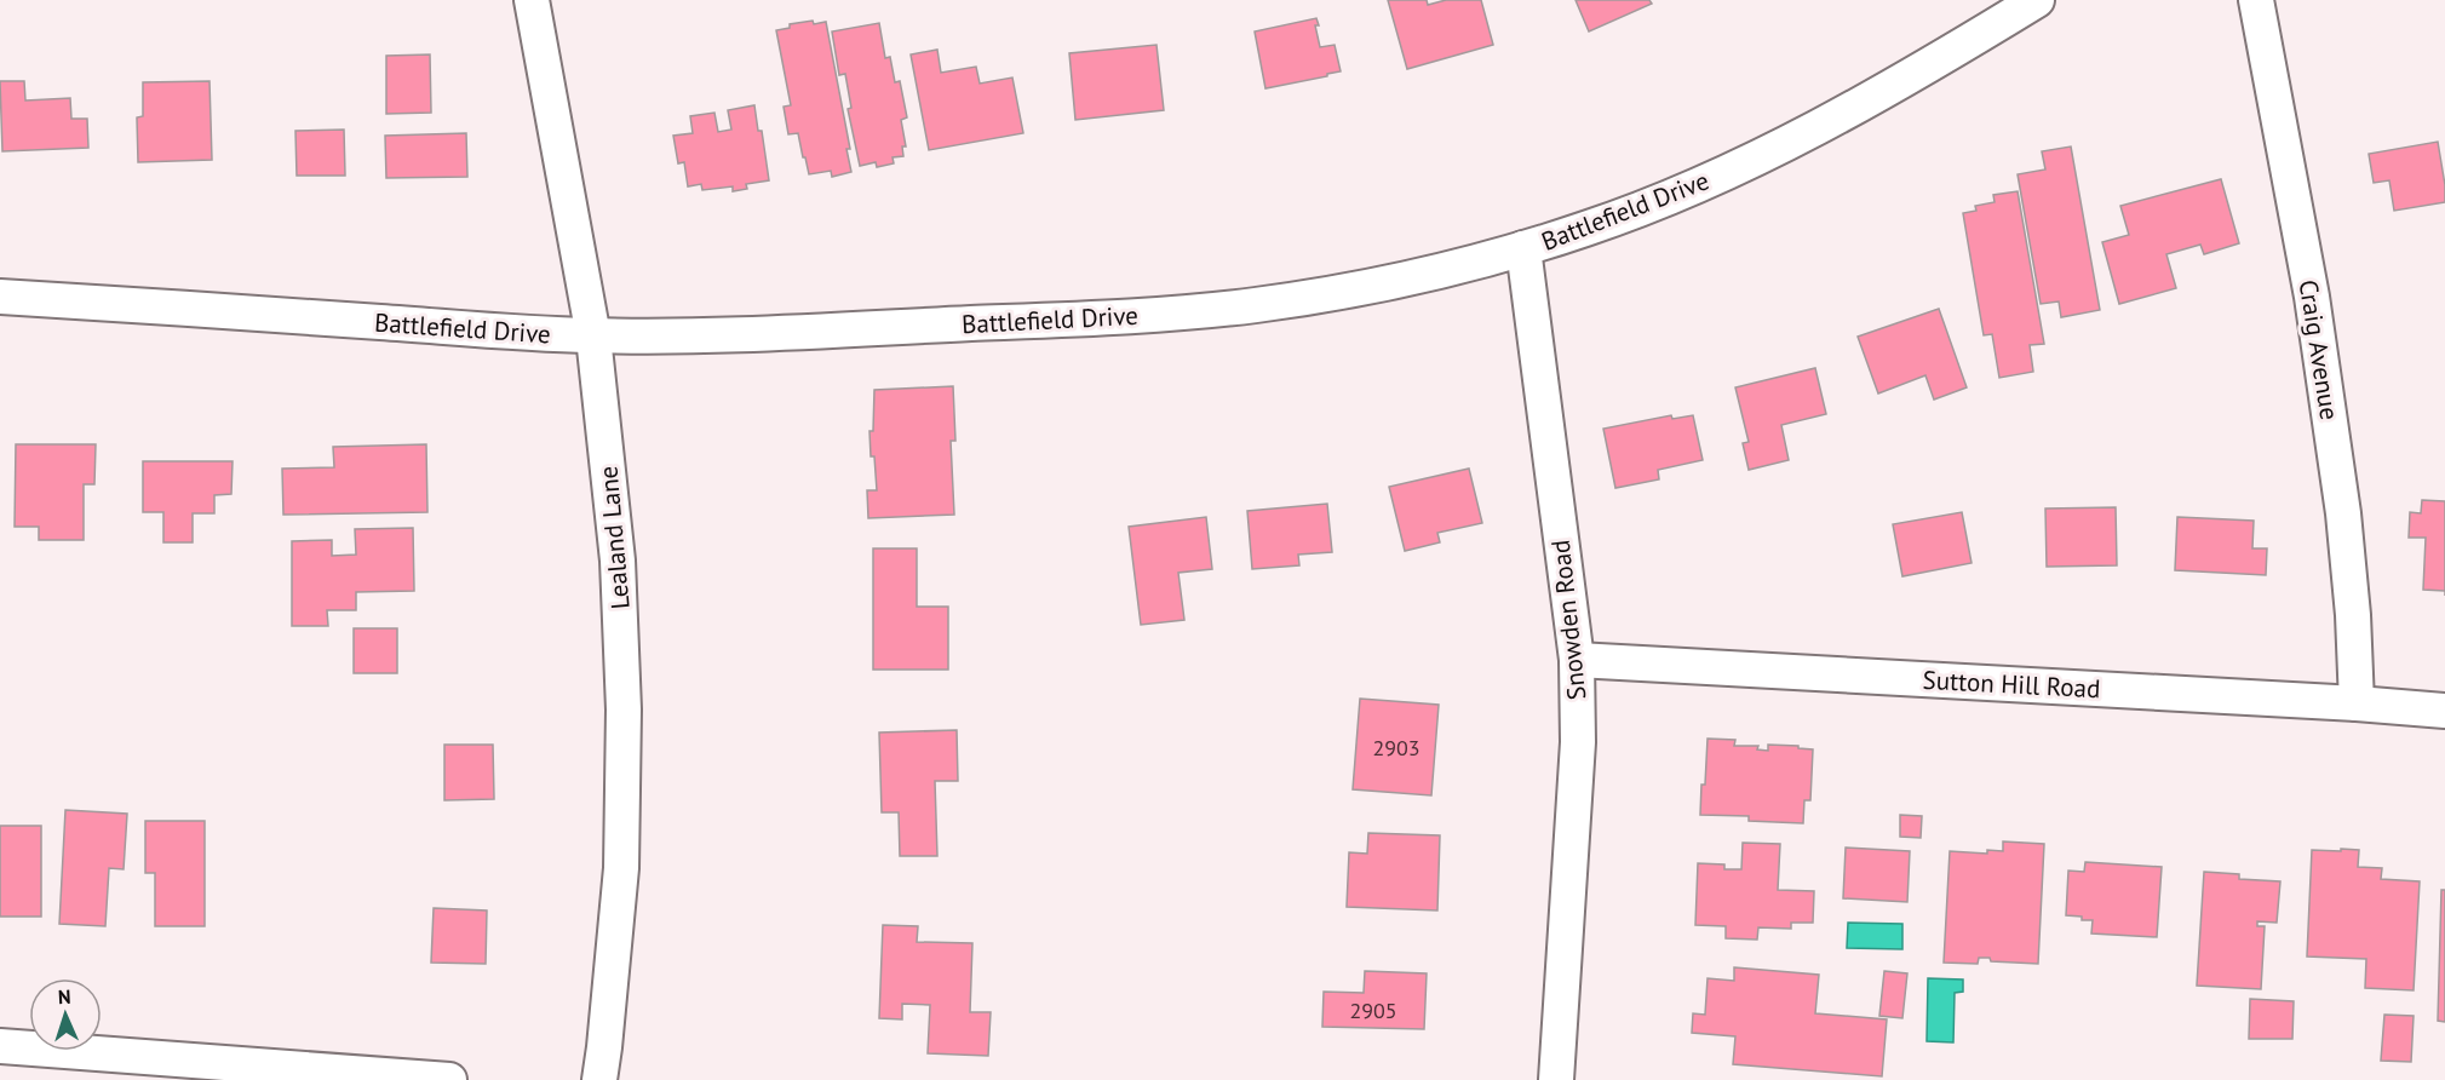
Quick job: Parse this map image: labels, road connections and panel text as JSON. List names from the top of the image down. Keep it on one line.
{"streets":{"street":["Battlefield Drive","Craig Avenue","Lealand Lane","Snowden Road","Sutton Hill Road"]},"crossings":[["Battlefield Drive","Lealand Lane"],["Battlefield Drive","Snowden Road"],["Craig Avenue","Sutton Hill Road"],["Snowden Road","Sutton Hill Road"]],"house_numbers":["2903","2905"],"north":"top"}
